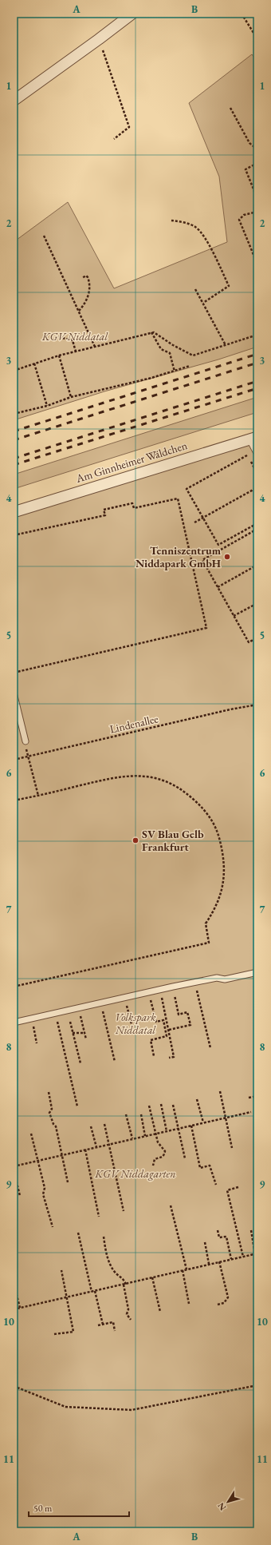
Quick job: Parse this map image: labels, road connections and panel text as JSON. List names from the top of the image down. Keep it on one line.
{"streets":{"street":["Am Ginnheimer Wäldchen"],"path":["Lindenallee"]},"parks":["KGV Niddatal","Volkspark Niddatal","KGV Niddagarten"],"places":["Tenniszentrum Niddapark GmbH","SV Blau Gelb Frankfurt"],"scale_bar":"50 m","north":"bottom left","grid":{"columns":["A","B"],"rows":["1","2","3","4","5","6","7","8","9","10","11"]}}
